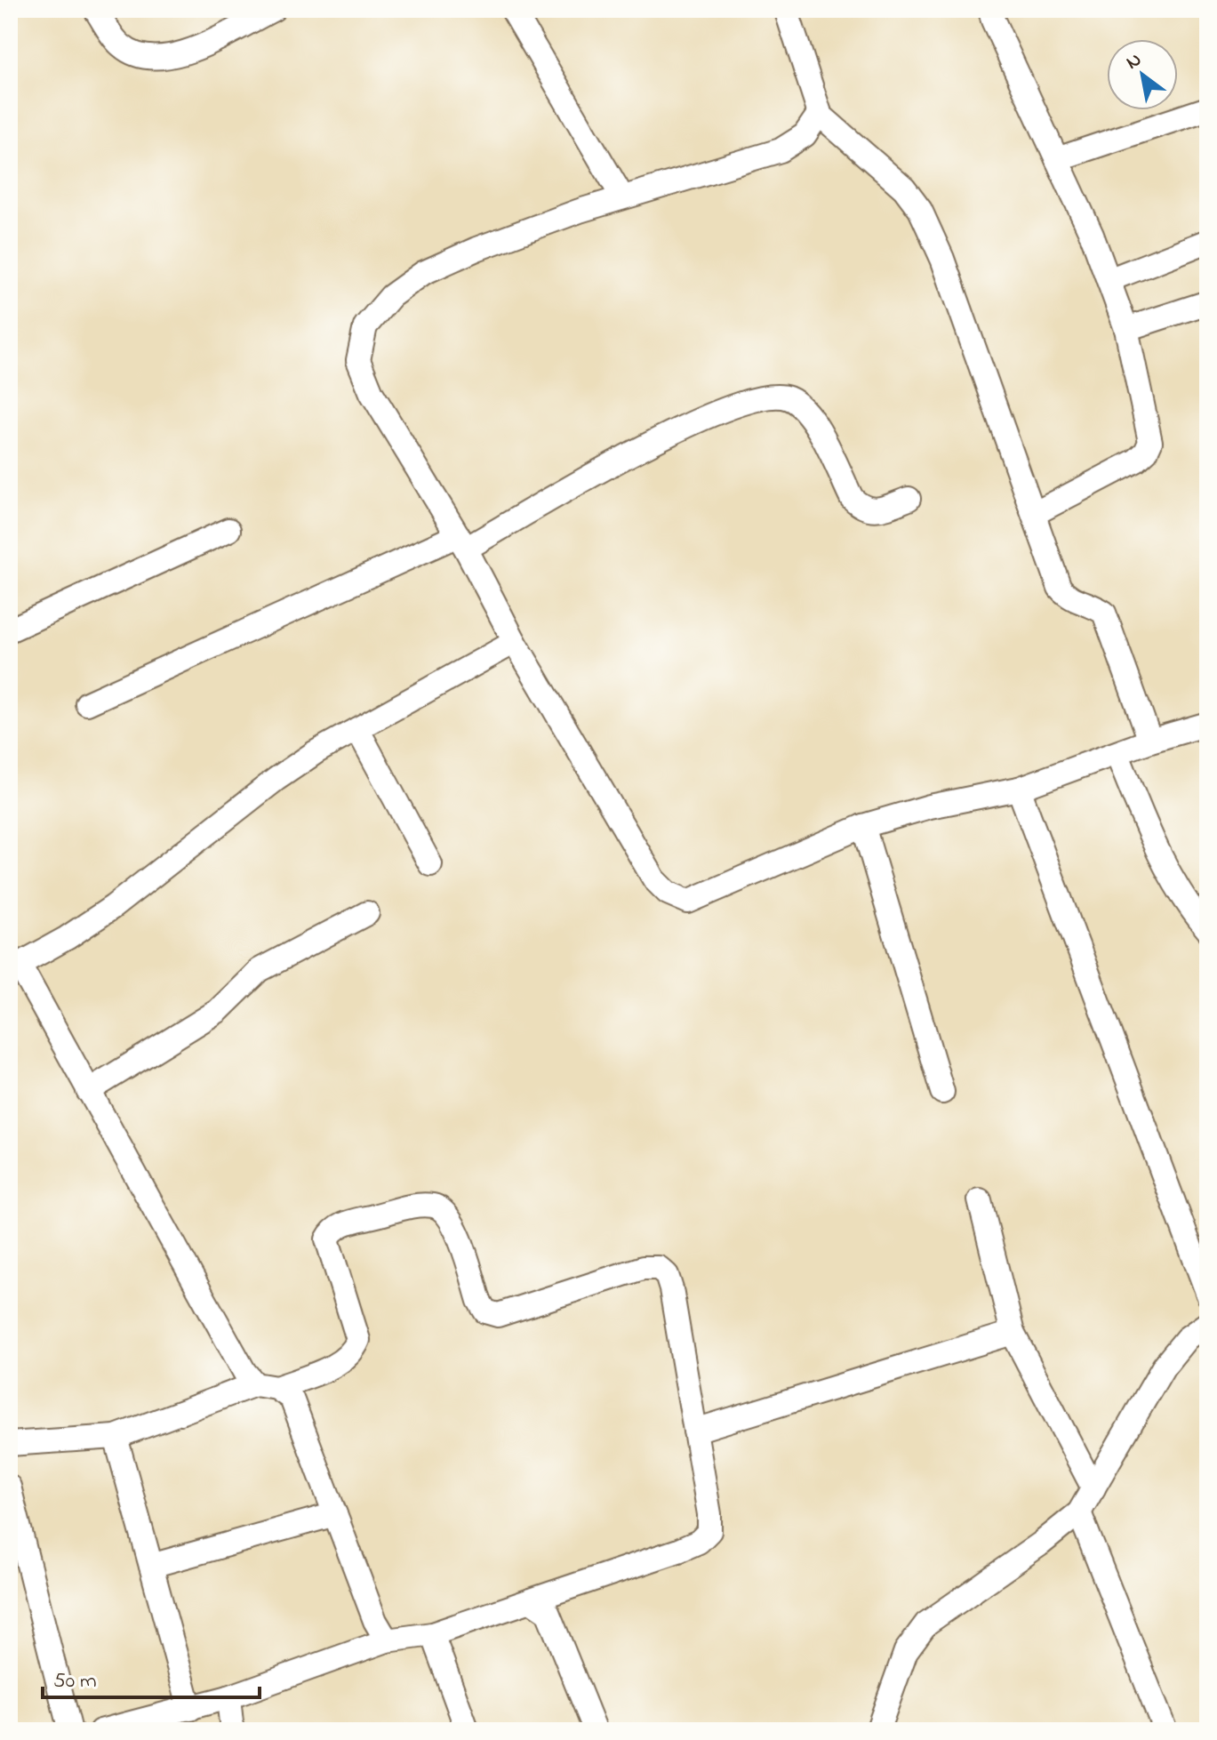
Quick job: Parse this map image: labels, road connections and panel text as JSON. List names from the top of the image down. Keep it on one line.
{"scale_bar":"50 m","north":"top left"}
